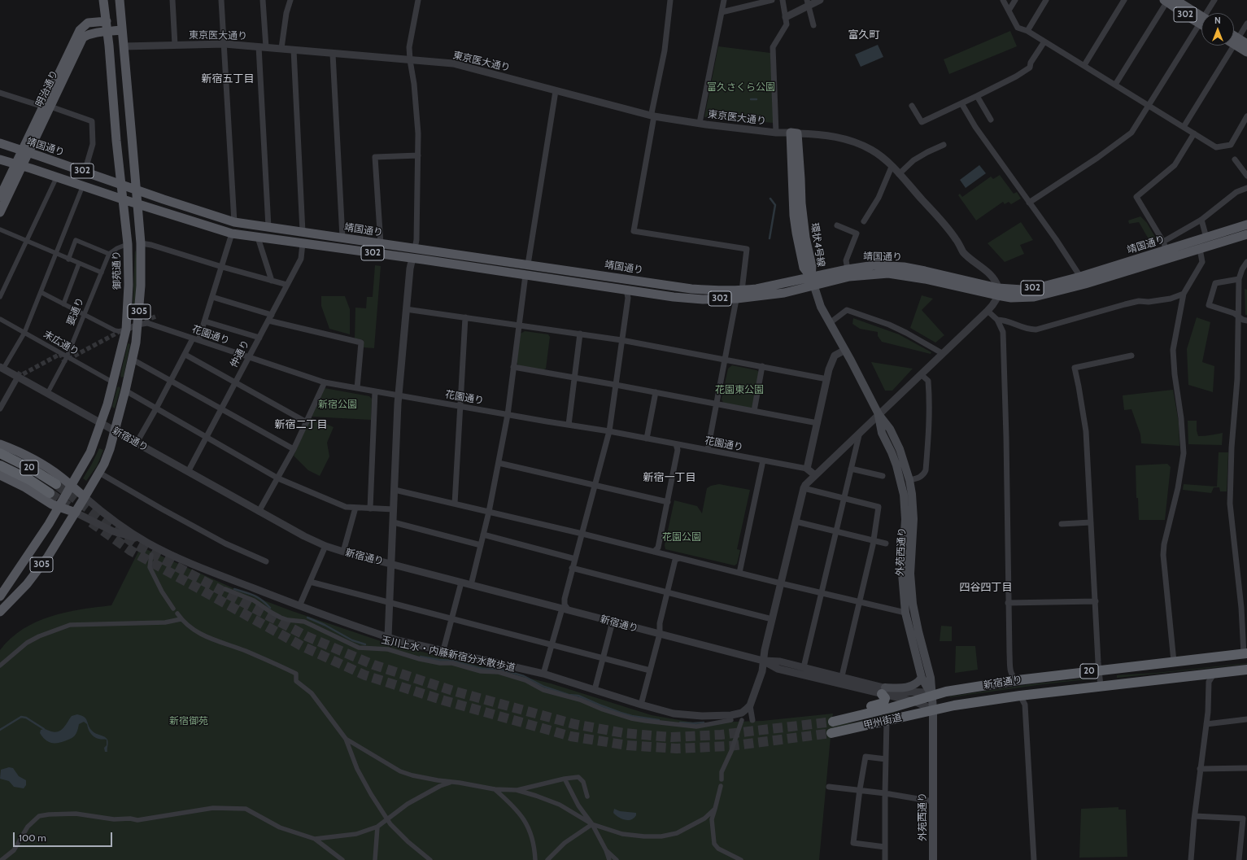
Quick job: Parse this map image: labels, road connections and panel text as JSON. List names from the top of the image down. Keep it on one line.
{"streets":{"highway":["新宿通り","20","甲州街道"],"main road":["302","明治通り","靖国通り","環状4号線","御苑通り","305","外苑西通り"],"street":["東京医大通り","要通り","花園通り","末広通り","仲通り","玉川上水・内藤新宿分水散歩道"]},"crossings":[["東京医大通り","靖国通り"],["東京医大通り","環状4号線"],["東京医大通り","305"],["明治通り","靖国通り"],["明治通り","御苑通り"],["明治通り","305"],["靖国通り","環状4号線"],["靖国通り","御苑通り"],["靖国通り","305"],["靖国通り","仲通り"],["靖国通り","外苑西通り"],["環状4号線","外苑西通り"],["御苑通り","305"],["御苑通り","花園通り"],["御苑通り","末広通り"],["御苑通り","新宿通り"],["要通り","末広通り"],["要通り","新宿通り"],["305","花園通り"],["305","新宿通り"],["花園通り","仲通り"],["仲通り","新宿通り"],["新宿通り","20"],["新宿通り","外苑西通り"],["新宿通り","甲州街道"],["20","外苑西通り"],["20","甲州街道"],["外苑西通り","甲州街道"]],"districts":["富久町","新宿五丁目","新宿二丁目","新宿一丁目","四谷四丁目"],"parks":["富久さくら公園","花園東公園","新宿公園","花園公園","新宿御苑"],"scale_bar":"100 m","north":"top"}
